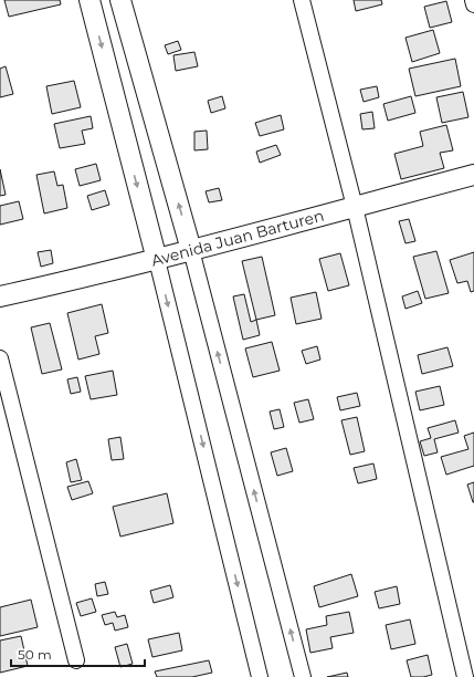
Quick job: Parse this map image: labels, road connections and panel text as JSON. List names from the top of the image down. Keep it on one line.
{"streets":{"street":["Avenida Juan Barturen"]},"scale_bar":"50 m"}
